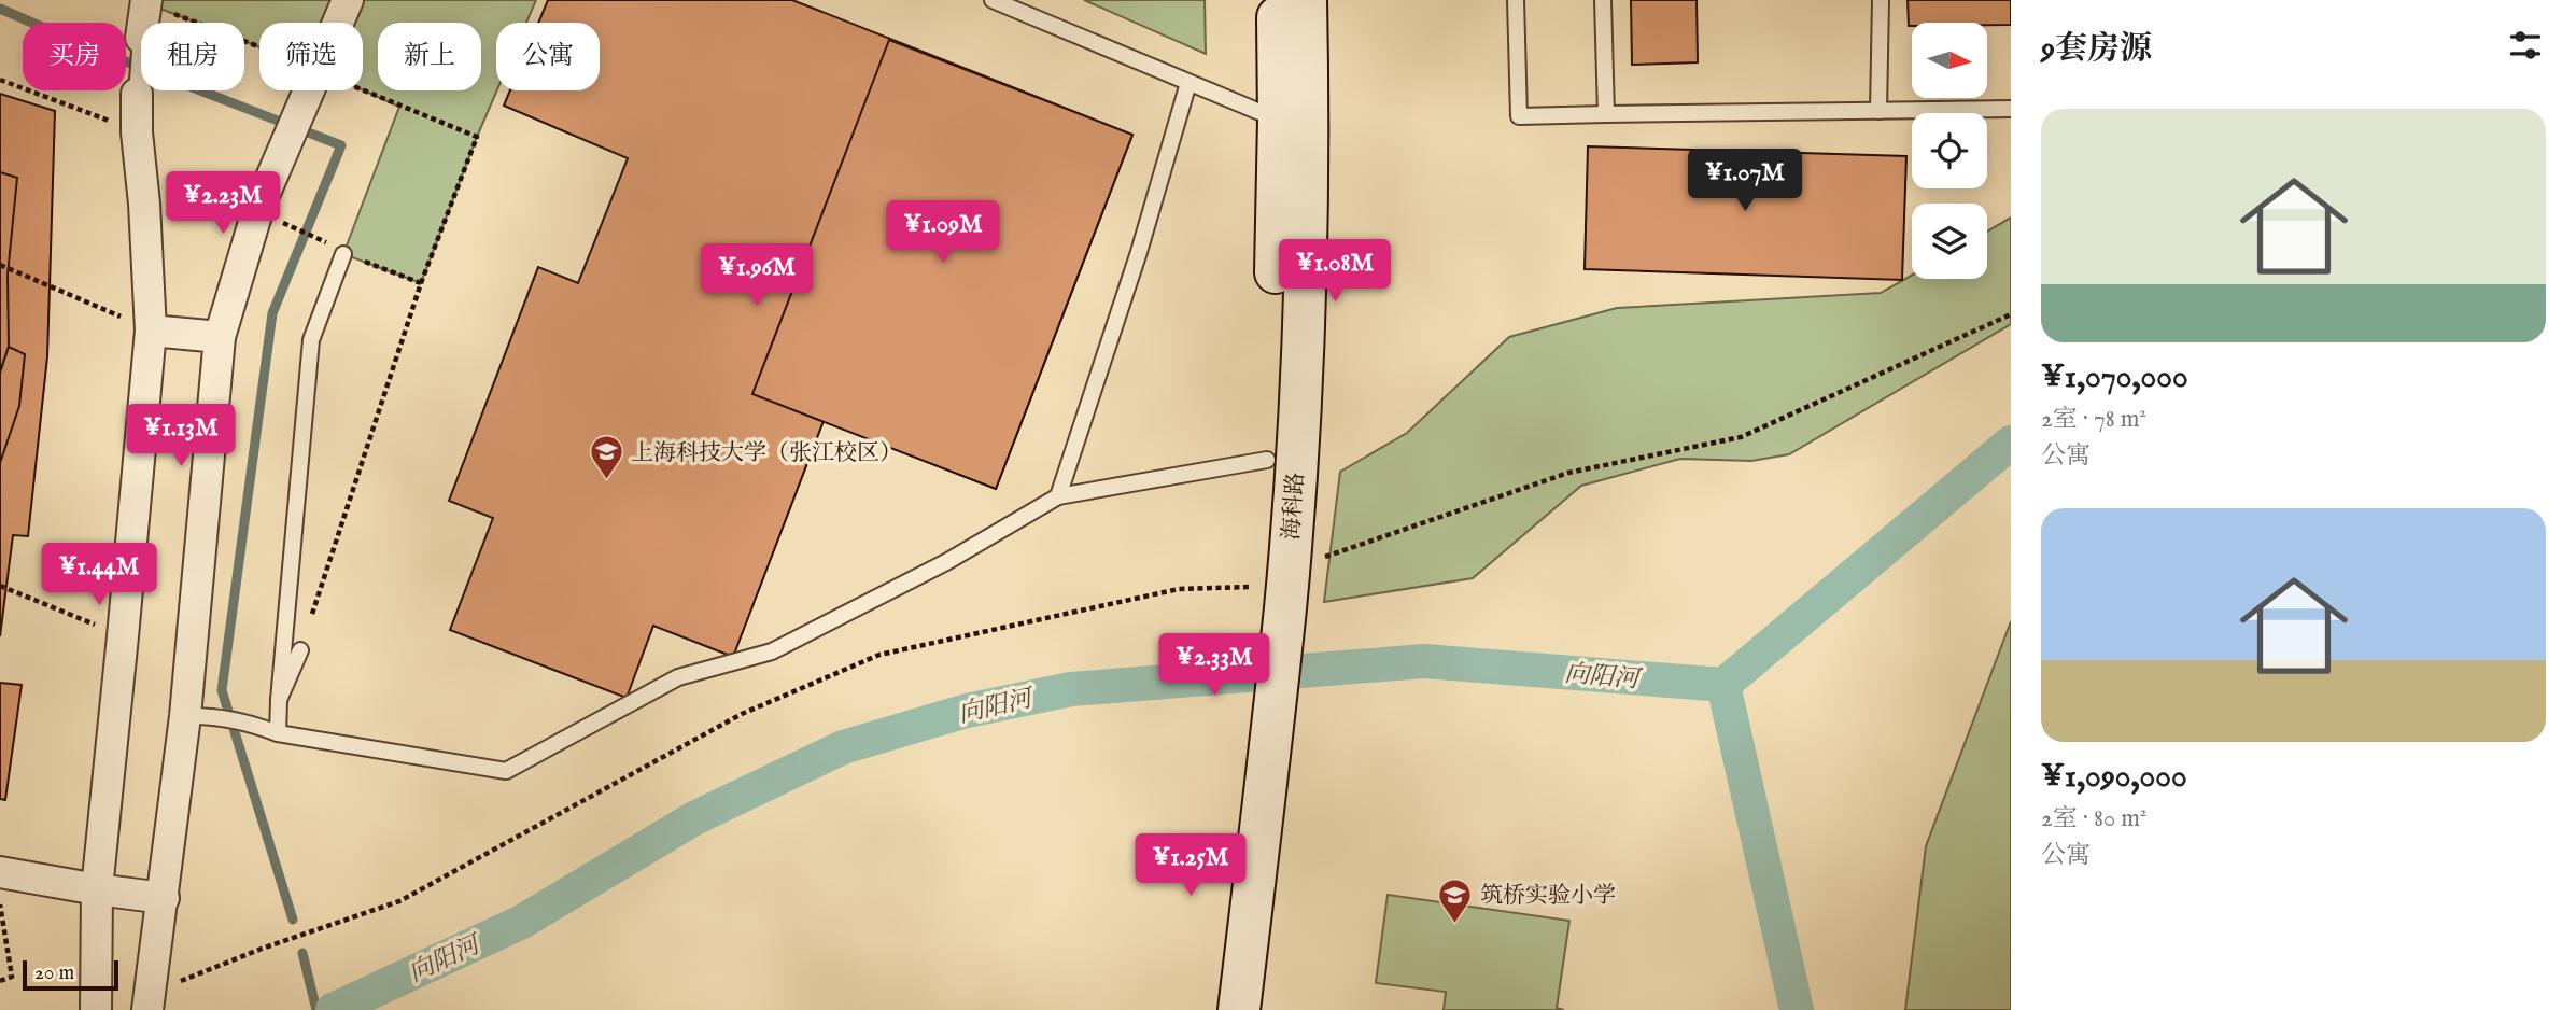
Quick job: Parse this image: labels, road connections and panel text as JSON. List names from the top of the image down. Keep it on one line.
{"streets":{"street":["海科路"]},"water":["向阳河"],"places":{"school or university":["上海科技大学（张江校区）","筑桥实验小学"]},"scale_bar":"20 m","north":"right","page":{"heading":"9套房源","chip":["买房","租房","筛选","新上","公寓"],"list":[{"name":"¥1,070,000","note":"2室 · 78 m² · 公寓"},{"name":"¥1,090,000","note":"2室 · 80 m² · 公寓"}],"price":["¥1.07M","¥2.23M","¥1.09M","¥1.08M","¥1.96M","¥1.13M","¥1.44M","¥2.33M","¥1.25M"],"scale":"20 m"}}
